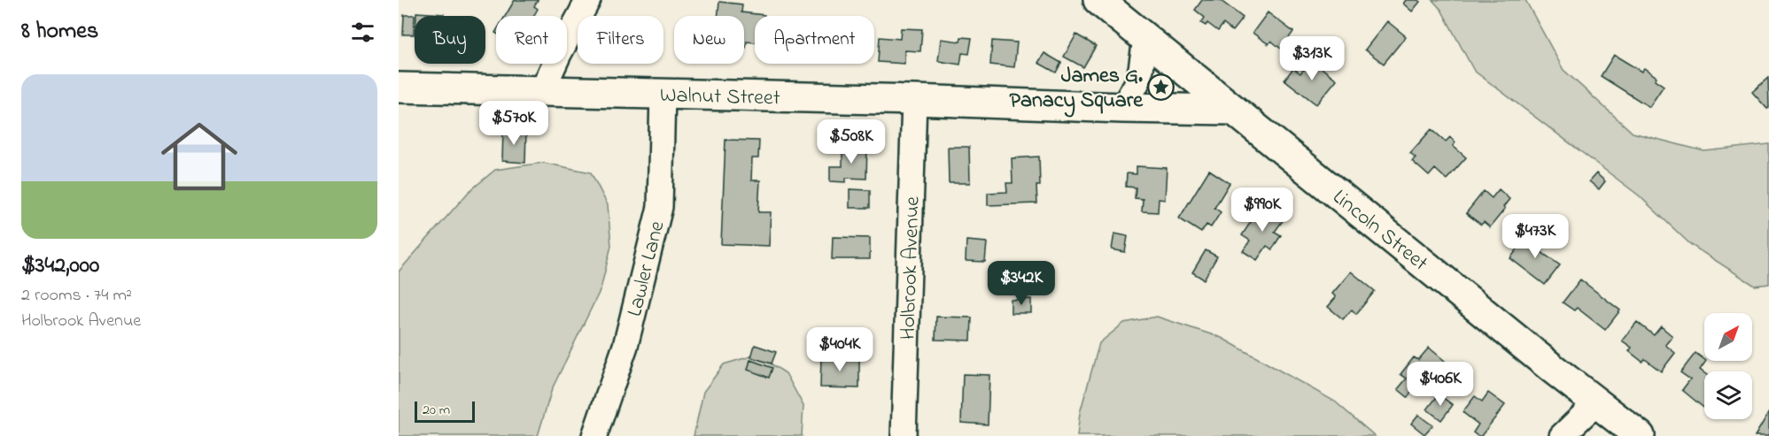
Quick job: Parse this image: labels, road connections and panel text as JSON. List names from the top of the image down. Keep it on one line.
{"streets":{"street":["Walnut Street","Lincoln Street","Lawler Lane","Holbrook Avenue"]},"crossings":[["Walnut Street","Lincoln Street"],["Walnut Street","Lawler Lane"],["Walnut Street","Holbrook Avenue"]],"places":{"place":["James G. Panacy Square"]},"scale_bar":"20 m","north":"top right","page":{"heading":"8 homes","chip":["Buy","Rent","Filters","New","Apartment"],"price":["$313K","$570K","$508K","$990K","$473K","$342K","$404K","$406K"],"list":[{"name":"$342,000","note":"2 rooms · 74 m² · Holbrook Avenue"}],"scale":"20 m"}}
